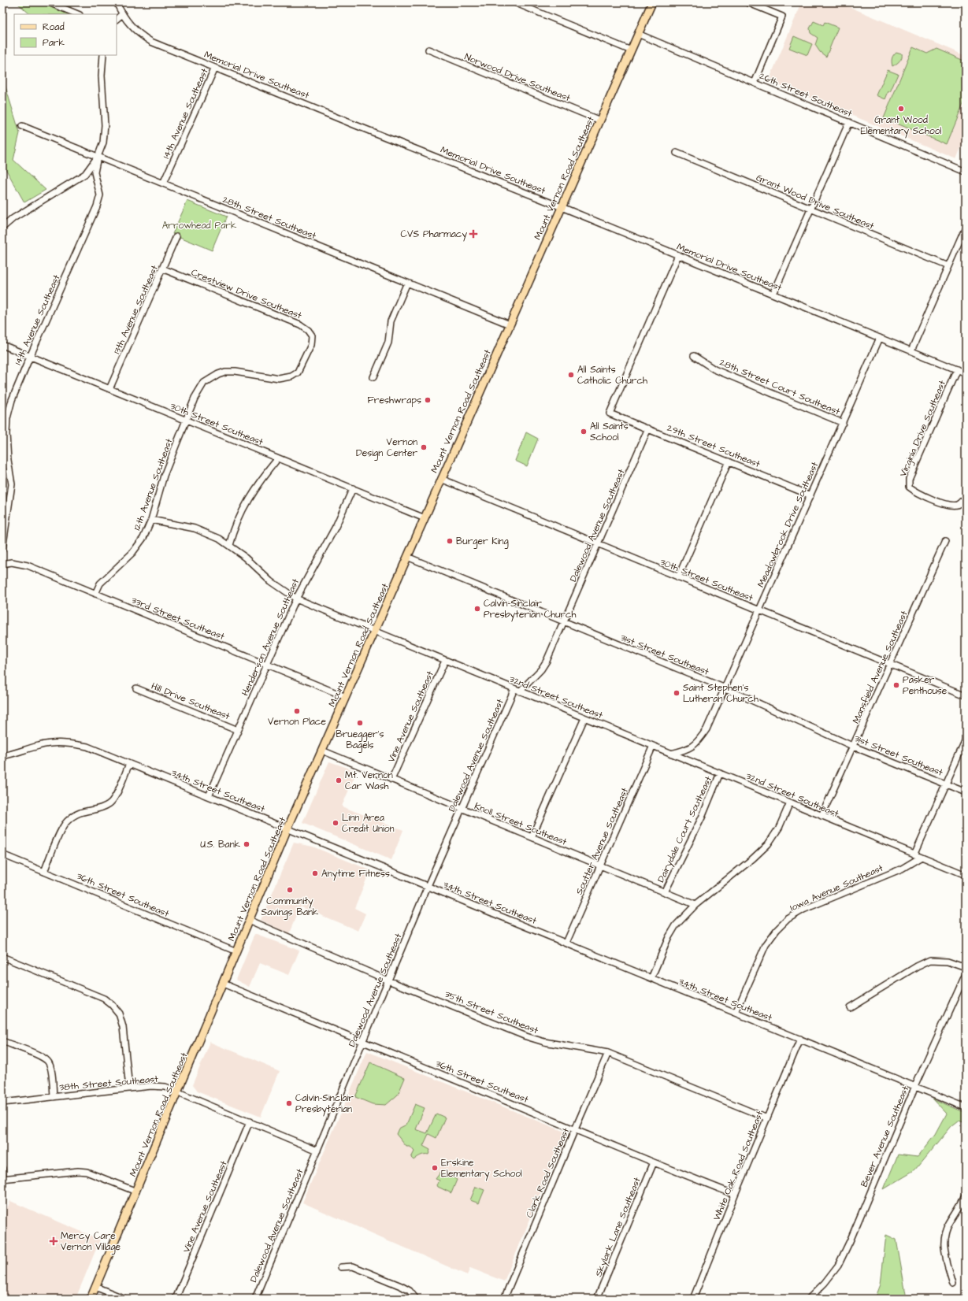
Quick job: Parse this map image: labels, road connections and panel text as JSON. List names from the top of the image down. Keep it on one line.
{"streets":{"main road":["Mount Vernon Road Southeast"],"street":["Memorial Drive Southeast","Norwood Drive Southeast","26th Street Southeast","14th Avenue Southeast","Grant Wood Drive Southeast","28th Street Southeast","Crestview Drive Southeast","13th Avenue Southeast","28th Street Court Southeast","30th Street Southeast","Virginia Drive Southeast","29th Street Southeast","12th Avenue Southeast","Meadowbrook Drive Southeast","Dalewood Avenue Southeast","33rd Street Southeast","Henderson Avenue Southeast","31st Street Southeast","Mansfield Avenue Southeast","32nd Street Southeast","Hill Drive Southeast","Vine Avenue Southeast","34th Street Southeast","Knoll Street Southeast","Dairydale Court Southeast","Soutter Avenue Southeast","Iowa Avenue Southeast","36th Street Southeast","35th Street Southeast","38th Street Southeast","Bever Avenue Southeast","White Oak Road Southeast","Clark Road Southeast","Skylark Lane Southeast"]},"crossings":[["Memorial Drive Southeast","14th Avenue Southeast"],["Memorial Drive Southeast","Mount Vernon Road Southeast"],["Memorial Drive Southeast","Virginia Drive Southeast"],["Memorial Drive Southeast","29th Street Southeast"],["Memorial Drive Southeast","Meadowbrook Drive Southeast"],["Norwood Drive Southeast","Mount Vernon Road Southeast"],["26th Street Southeast","Mount Vernon Road Southeast"],["14th Avenue Southeast","28th Street Southeast"],["14th Avenue Southeast","30th Street Southeast"],["Mount Vernon Road Southeast","28th Street Southeast"],["Mount Vernon Road Southeast","30th Street Southeast"],["Mount Vernon Road Southeast","33rd Street Southeast"],["Mount Vernon Road Southeast","31st Street Southeast"],["Mount Vernon Road Southeast","32nd Street Southeast"],["Mount Vernon Road Southeast","34th Street Southeast"],["Mount Vernon Road Southeast","Knoll Street Southeast"],["Mount Vernon Road Southeast","36th Street Southeast"],["Mount Vernon Road Southeast","35th Street Southeast"],["Mount Vernon Road Southeast","38th Street Southeast"],["Crestview Drive Southeast","13th Avenue Southeast"],["Crestview Drive Southeast","30th Street Southeast"],["Crestview Drive Southeast","12th Avenue Southeast"],["13th Avenue Southeast","30th Street Southeast"],["28th Street Court Southeast","Meadowbrook Drive Southeast"],["30th Street Southeast","12th Avenue Southeast"],["30th Street Southeast","Meadowbrook Drive Southeast"],["30th Street Southeast","Dalewood Avenue Southeast"],["30th Street Southeast","Henderson Avenue Southeast"],["30th Street Southeast","Mansfield Avenue Southeast"],["29th Street Southeast","Meadowbrook Drive Southeast"],["29th Street Southeast","Dalewood Avenue Southeast"],["12th Avenue Southeast","33rd Street Southeast"],["12th Avenue Southeast","32nd Street Southeast"],["Meadowbrook Drive Southeast","31st Street Southeast"],["Meadowbrook Drive Southeast","32nd Street Southeast"],["Dalewood Avenue Southeast","31st Street Southeast"],["Dalewood Avenue Southeast","32nd Street Southeast"],["Dalewood Avenue Southeast","34th Street Southeast"],["Dalewood Avenue Southeast","Knoll Street Southeast"],["Dalewood Avenue Southeast","36th Street Southeast"],["Dalewood Avenue Southeast","35th Street Southeast"],["Dalewood Avenue Southeast","38th Street Southeast"],["33rd Street Southeast","Henderson Avenue Southeast"],["Henderson Avenue Southeast","32nd Street Southeast"],["Henderson Avenue Southeast","Hill Drive Southeast"],["Henderson Avenue Southeast","34th Street Southeast"],["31st Street Southeast","Mansfield Avenue Southeast"],["Mansfield Avenue Southeast","32nd Street Southeast"],["32nd Street Southeast","Vine Avenue Southeast"],["32nd Street Southeast","Dairydale Court Southeast"],["32nd Street Southeast","Soutter Avenue Southeast"],["32nd Street Southeast","Iowa Avenue Southeast"],["Vine Avenue Southeast","Knoll Street Southeast"],["Vine Avenue Southeast","38th Street Southeast"],["34th Street Southeast","Soutter Avenue Southeast"],["34th Street Southeast","Iowa Avenue Southeast"],["34th Street Southeast","Bever Avenue Southeast"],["34th Street Southeast","White Oak Road Southeast"],["Knoll Street Southeast","Dairydale Court Southeast"],["Knoll Street Southeast","Soutter Avenue Southeast"],["36th Street Southeast","White Oak Road Southeast"],["36th Street Southeast","Clark Road Southeast"],["36th Street Southeast","Skylark Lane Southeast"],["35th Street Southeast","White Oak Road Southeast"],["35th Street Southeast","Clark Road Southeast"]],"parks":["Arrowhead Park"],"places":{"other":["Grant Wood Elementary School","All Saints Catholic Church","Freshwraps","All Saints School","Vernon Design Center","Burger King","Calvin-Sinclair Presbyterian Church","Pasker Penthouse","Saint Stephen's Lutheran Church","Vernon Place","Bruegger's Bagels","Mt. Vernon Car Wash","Linn Area Credit Union","U.S. Bank","Anytime Fitness","Community Savings Bank","Calvin-Sinclair Presbyterian","Erskine Elementary School"],"health":["CVS Pharmacy","Mercy Care Vernon Village"]},"legend":["Road","Park"]}
